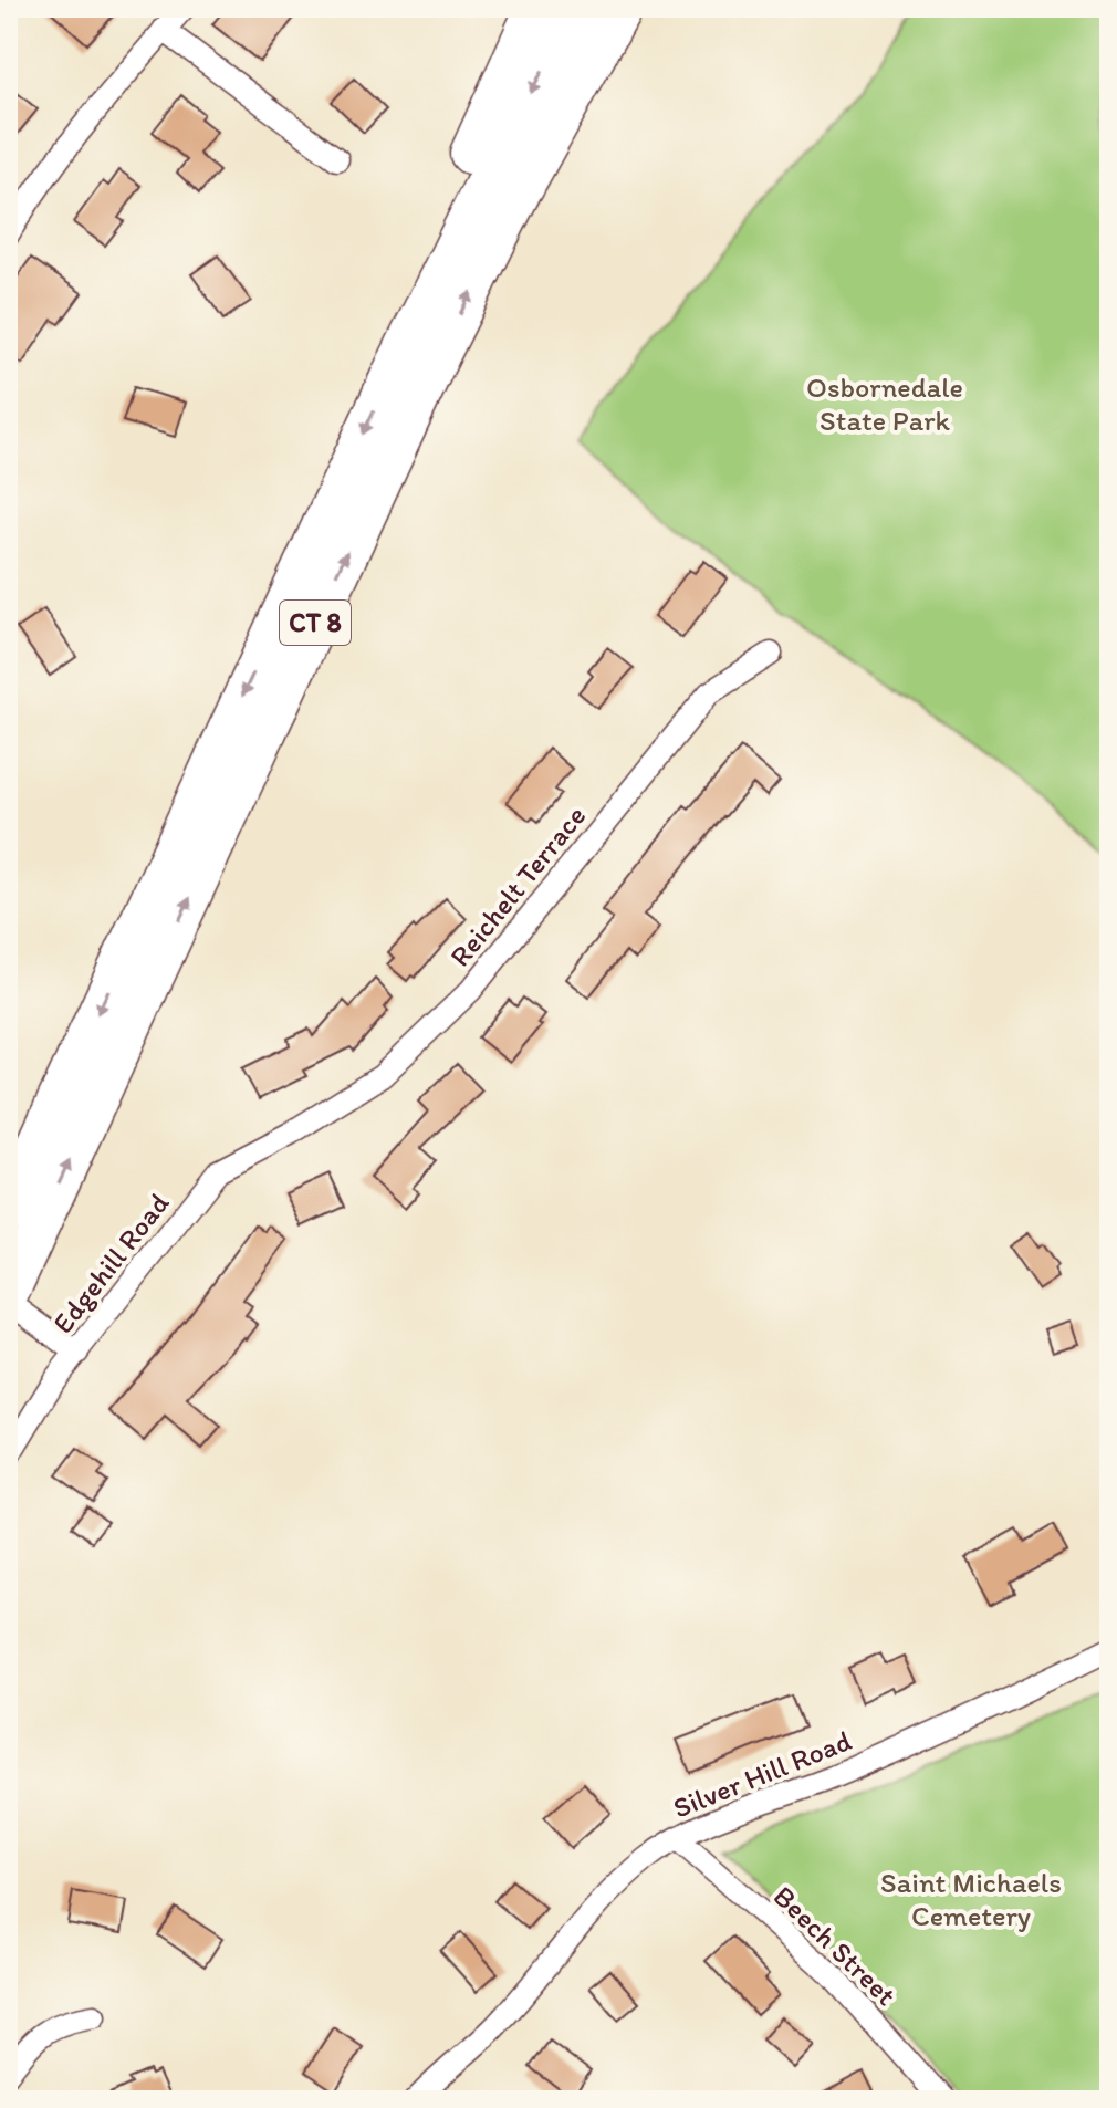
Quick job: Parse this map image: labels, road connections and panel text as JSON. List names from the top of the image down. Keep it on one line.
{"streets":{"highway":["CT 8"],"street":["Reichelt Terrace","Edgehill Road","Silver Hill Road","Beech Street"]},"crossings":[["Reichelt Terrace","Edgehill Road"],["Silver Hill Road","Beech Street"]],"parks":["Osbornedale State Park","Saint Michaels Cemetery"]}
